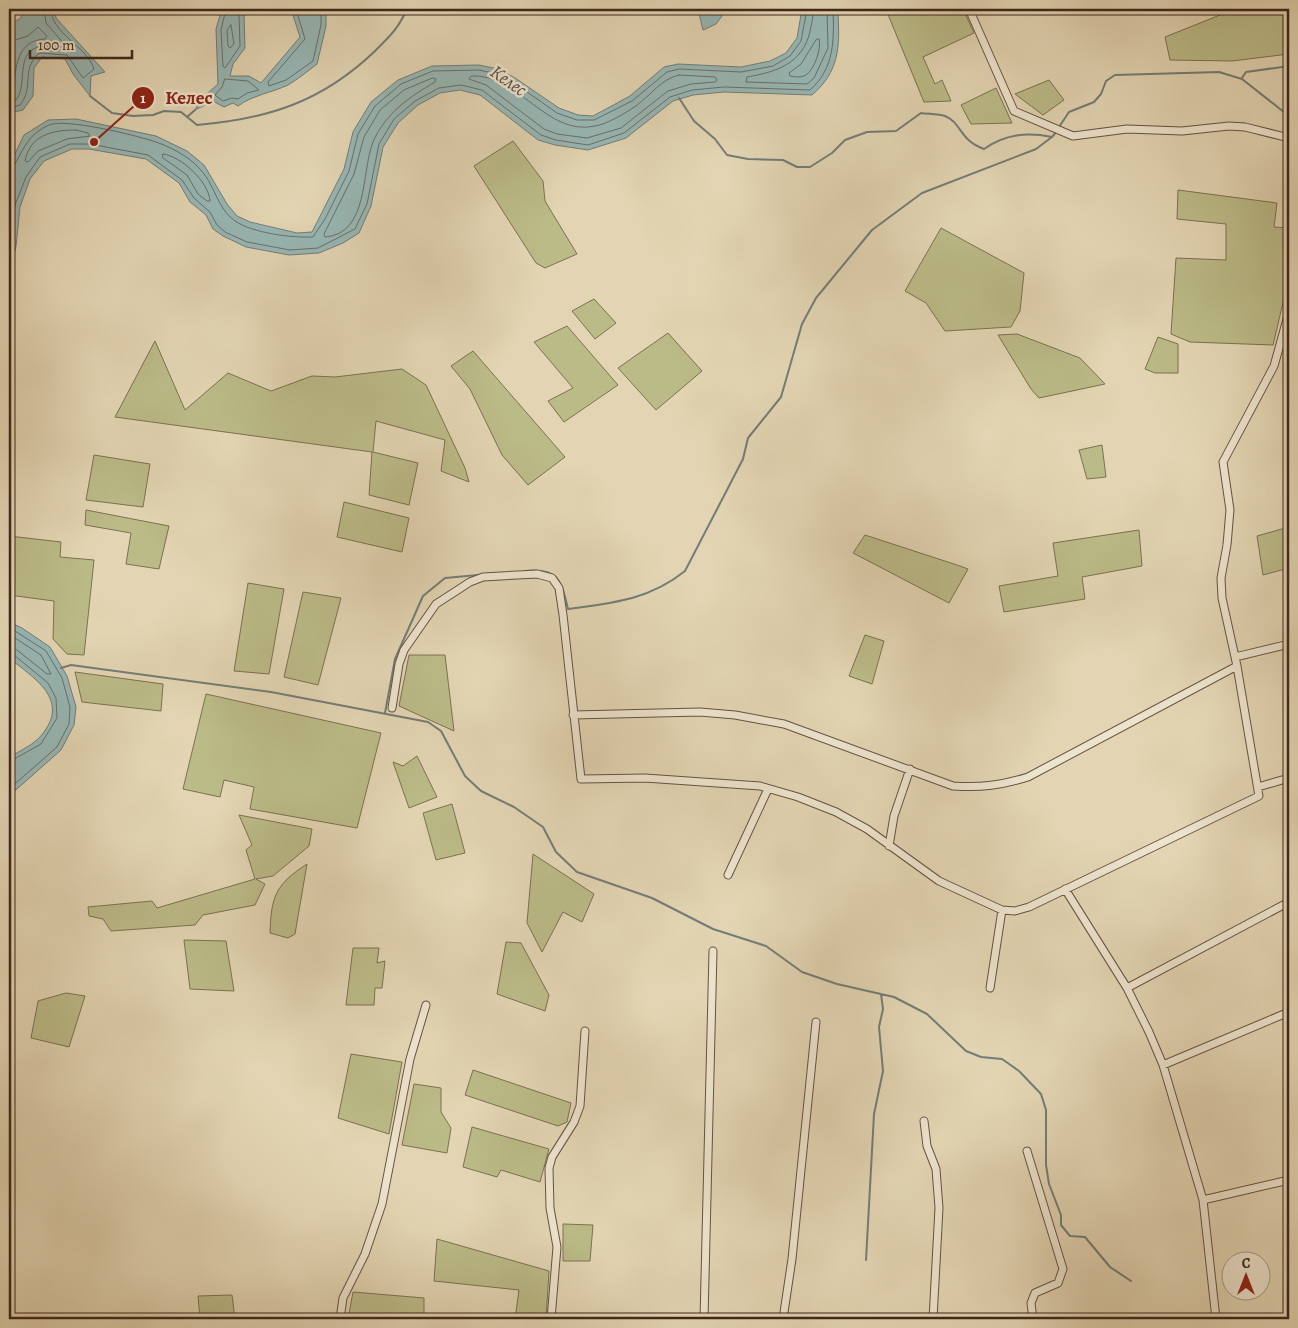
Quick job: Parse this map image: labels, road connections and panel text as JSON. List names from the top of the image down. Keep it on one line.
{"water":["Келес"],"places":["Келес"],"scale_bar":"100 m","north":"top"}
